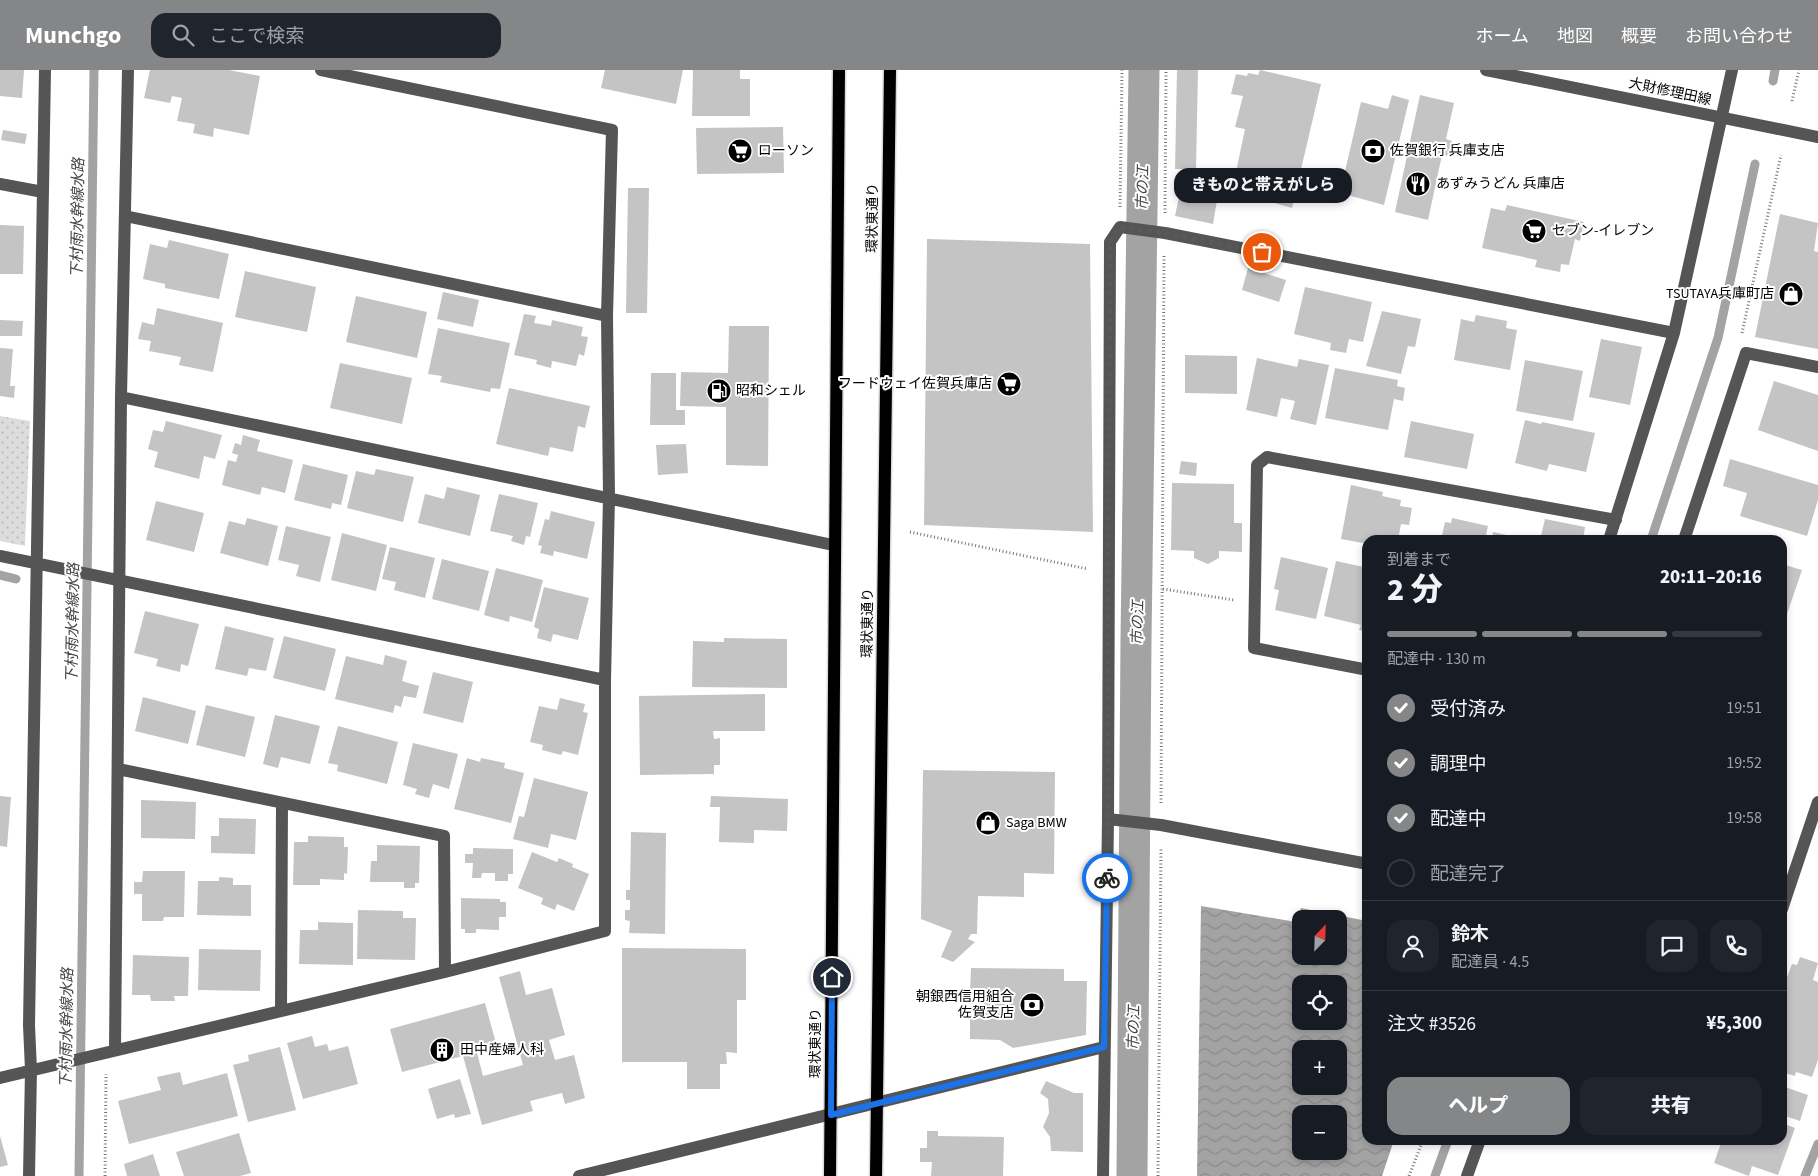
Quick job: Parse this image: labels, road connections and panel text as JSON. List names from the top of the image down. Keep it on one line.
{"streets":{"main road":["環状東通り"],"street":["大財修理田線"]},"water":["市の江","下村雨水幹線水路"],"places":{"supermarket":["ローソン","セブン-イレブン","フードウェイ佐賀兵庫店"],"bank":["佐賀銀行 兵庫支店","朝銀西信用組合 佐賀支店"],"restaurant":["あずみうどん 兵庫店"],"other":["きものと帯えがしら"],"shop":["TSUTAYA兵庫町店","Saga BMW"],"fuel station":["昭和シェル"],"building":["田中産婦人科"]},"north":"top right","page":{"header":"Munchgo","search":"ここで検索","nav":["ホーム","地図","概要","お問い合わせ"],"bubble":"きものと帯えがしら","heading":["2 分","到着まで","20:11–20:16"],"panel":["鈴木","配達員 · 4.5","注文 #3526","¥5,300"],"bar":"配達中 · 130 m","list":[["受付済み","19:51"],["調理中","19:52"],["配達中","19:58"],"配達完了"],"map_buttons":["+","−"],"buttons":["ヘルプ","共有"]}}
